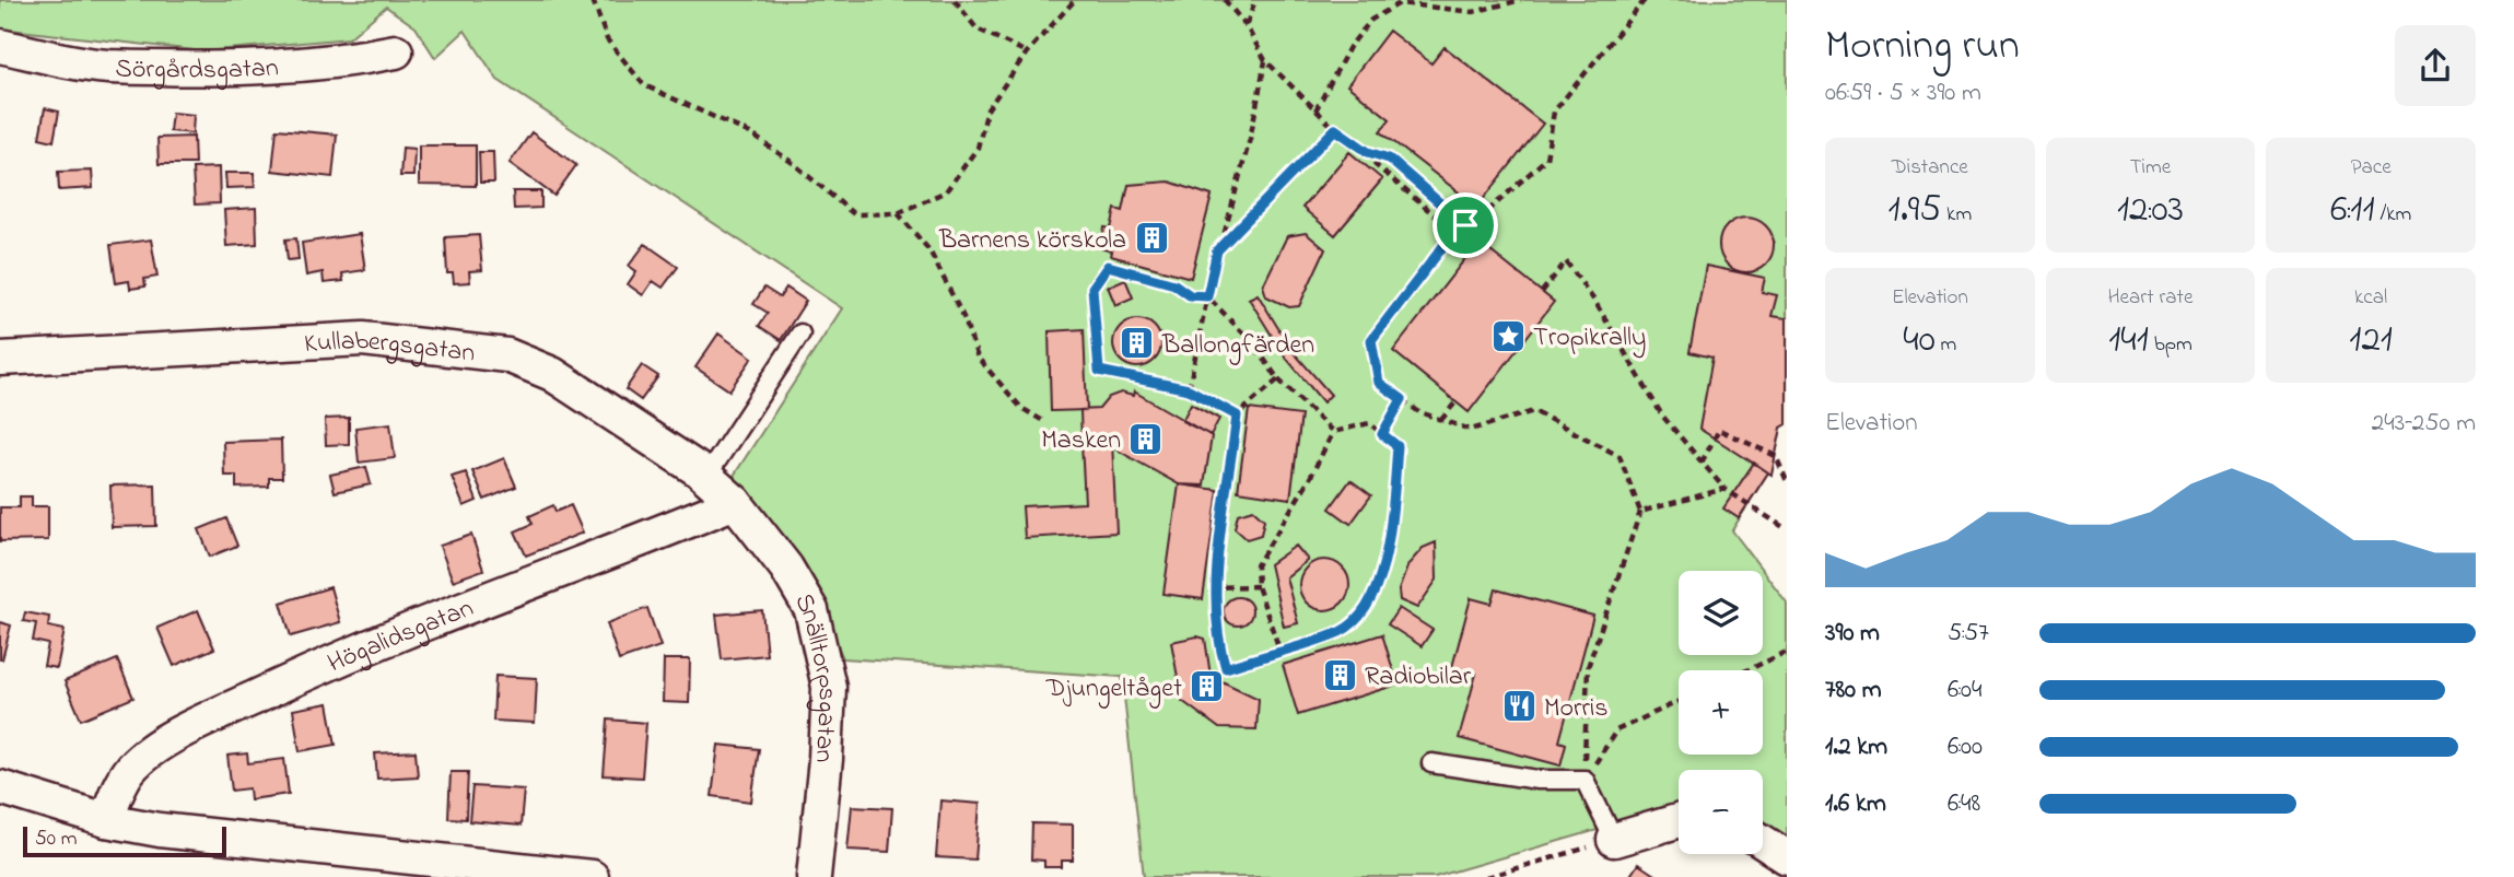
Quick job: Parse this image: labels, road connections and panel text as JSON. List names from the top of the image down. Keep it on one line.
{"streets":{"street":["Sörgårdsgatan","Kullabergsgatan","Högalidsgatan","Snälltorpsgatan"]},"crossings":[["Kullabergsgatan","Högalidsgatan"],["Kullabergsgatan","Snälltorpsgatan"],["Högalidsgatan","Snälltorpsgatan"]],"places":{"building":["Barnens körskola","Ballongfärden","Masken","Radiobilar","Djungeltåget"],"place":["Tropikrally"],"restaurant":["Morris"]},"scale_bar":"50 m","page":{"heading":["Morning run","06:59 · 5 × 390 m"],"stats":[["Distance","1.95 km"],["Time","12:03"],["Pace","6:11 /km"],["Elevation","40 m"],["Heart rate","141 bpm"],["kcal","121"]],"chart":["Elevation","243–250 m"],"map_buttons":["+","−"],"list":[{"name":"390 m","note":"5:57"},{"name":"780 m","note":"6:04"},{"name":"1.2 km","note":"6:00"},{"name":"1.6 km","note":"6:48"}],"scale":"50 m"}}
